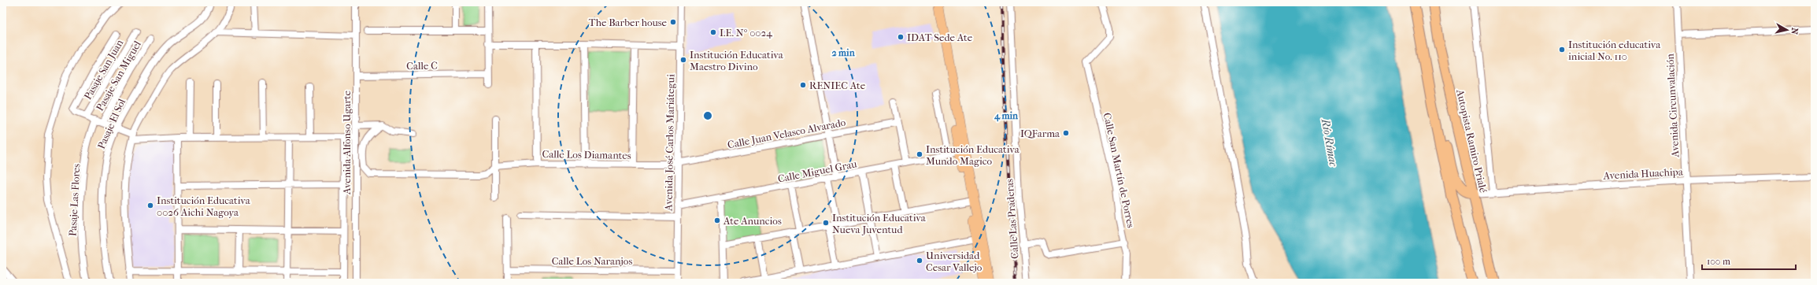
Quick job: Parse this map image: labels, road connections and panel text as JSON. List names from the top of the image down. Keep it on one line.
{"streets":{"highway":["Autopista Ramiro Prialé"],"street":["Calle C","Pasaje San Juan","Pasaje San Miguel","Avenida Circunvalación","Pasaje El Sol","Calle Juan Velasco Alvarado","Avenida Alfonso Ugarte","Avenida José Carlos Mariátegui","Calle Los Diamantes","Calle San Martín de Porres","Calle Miguel Grau","Avenida Huachipa","Pasaje Las Flores","Calle Las Praderas","Calle Los Naranjos"]},"crossings":[["Calle C","Avenida Alfonso Ugarte"],["Avenida Circunvalación","Avenida Huachipa"],["Calle Juan Velasco Alvarado","Avenida José Carlos Mariátegui"],["Calle Juan Velasco Alvarado","Calle Los Diamantes"],["Autopista Ramiro Prialé","Avenida Huachipa"],["Avenida José Carlos Mariátegui","Calle Los Diamantes"],["Avenida José Carlos Mariátegui","Calle Miguel Grau"],["Avenida José Carlos Mariátegui","Calle Los Naranjos"]],"water":["Río Rímac"],"places":["The Barber house","I.E. N° 0024","IDAT Sede Ate","Institución educativa inicial No. 110","Institución Educativa Maestro Divino","RENIEC Ate","IQFarma","Institución Educativa Mundo Magico","Institución Educativa 0026 Aichi Nagoya","Ate Anuncios","Institución Educativa Nueva Juventud","Universidad Cesar Vallejo"],"scale_bar":"100 m","north":"right","rings":["2 min","4 min"]}
